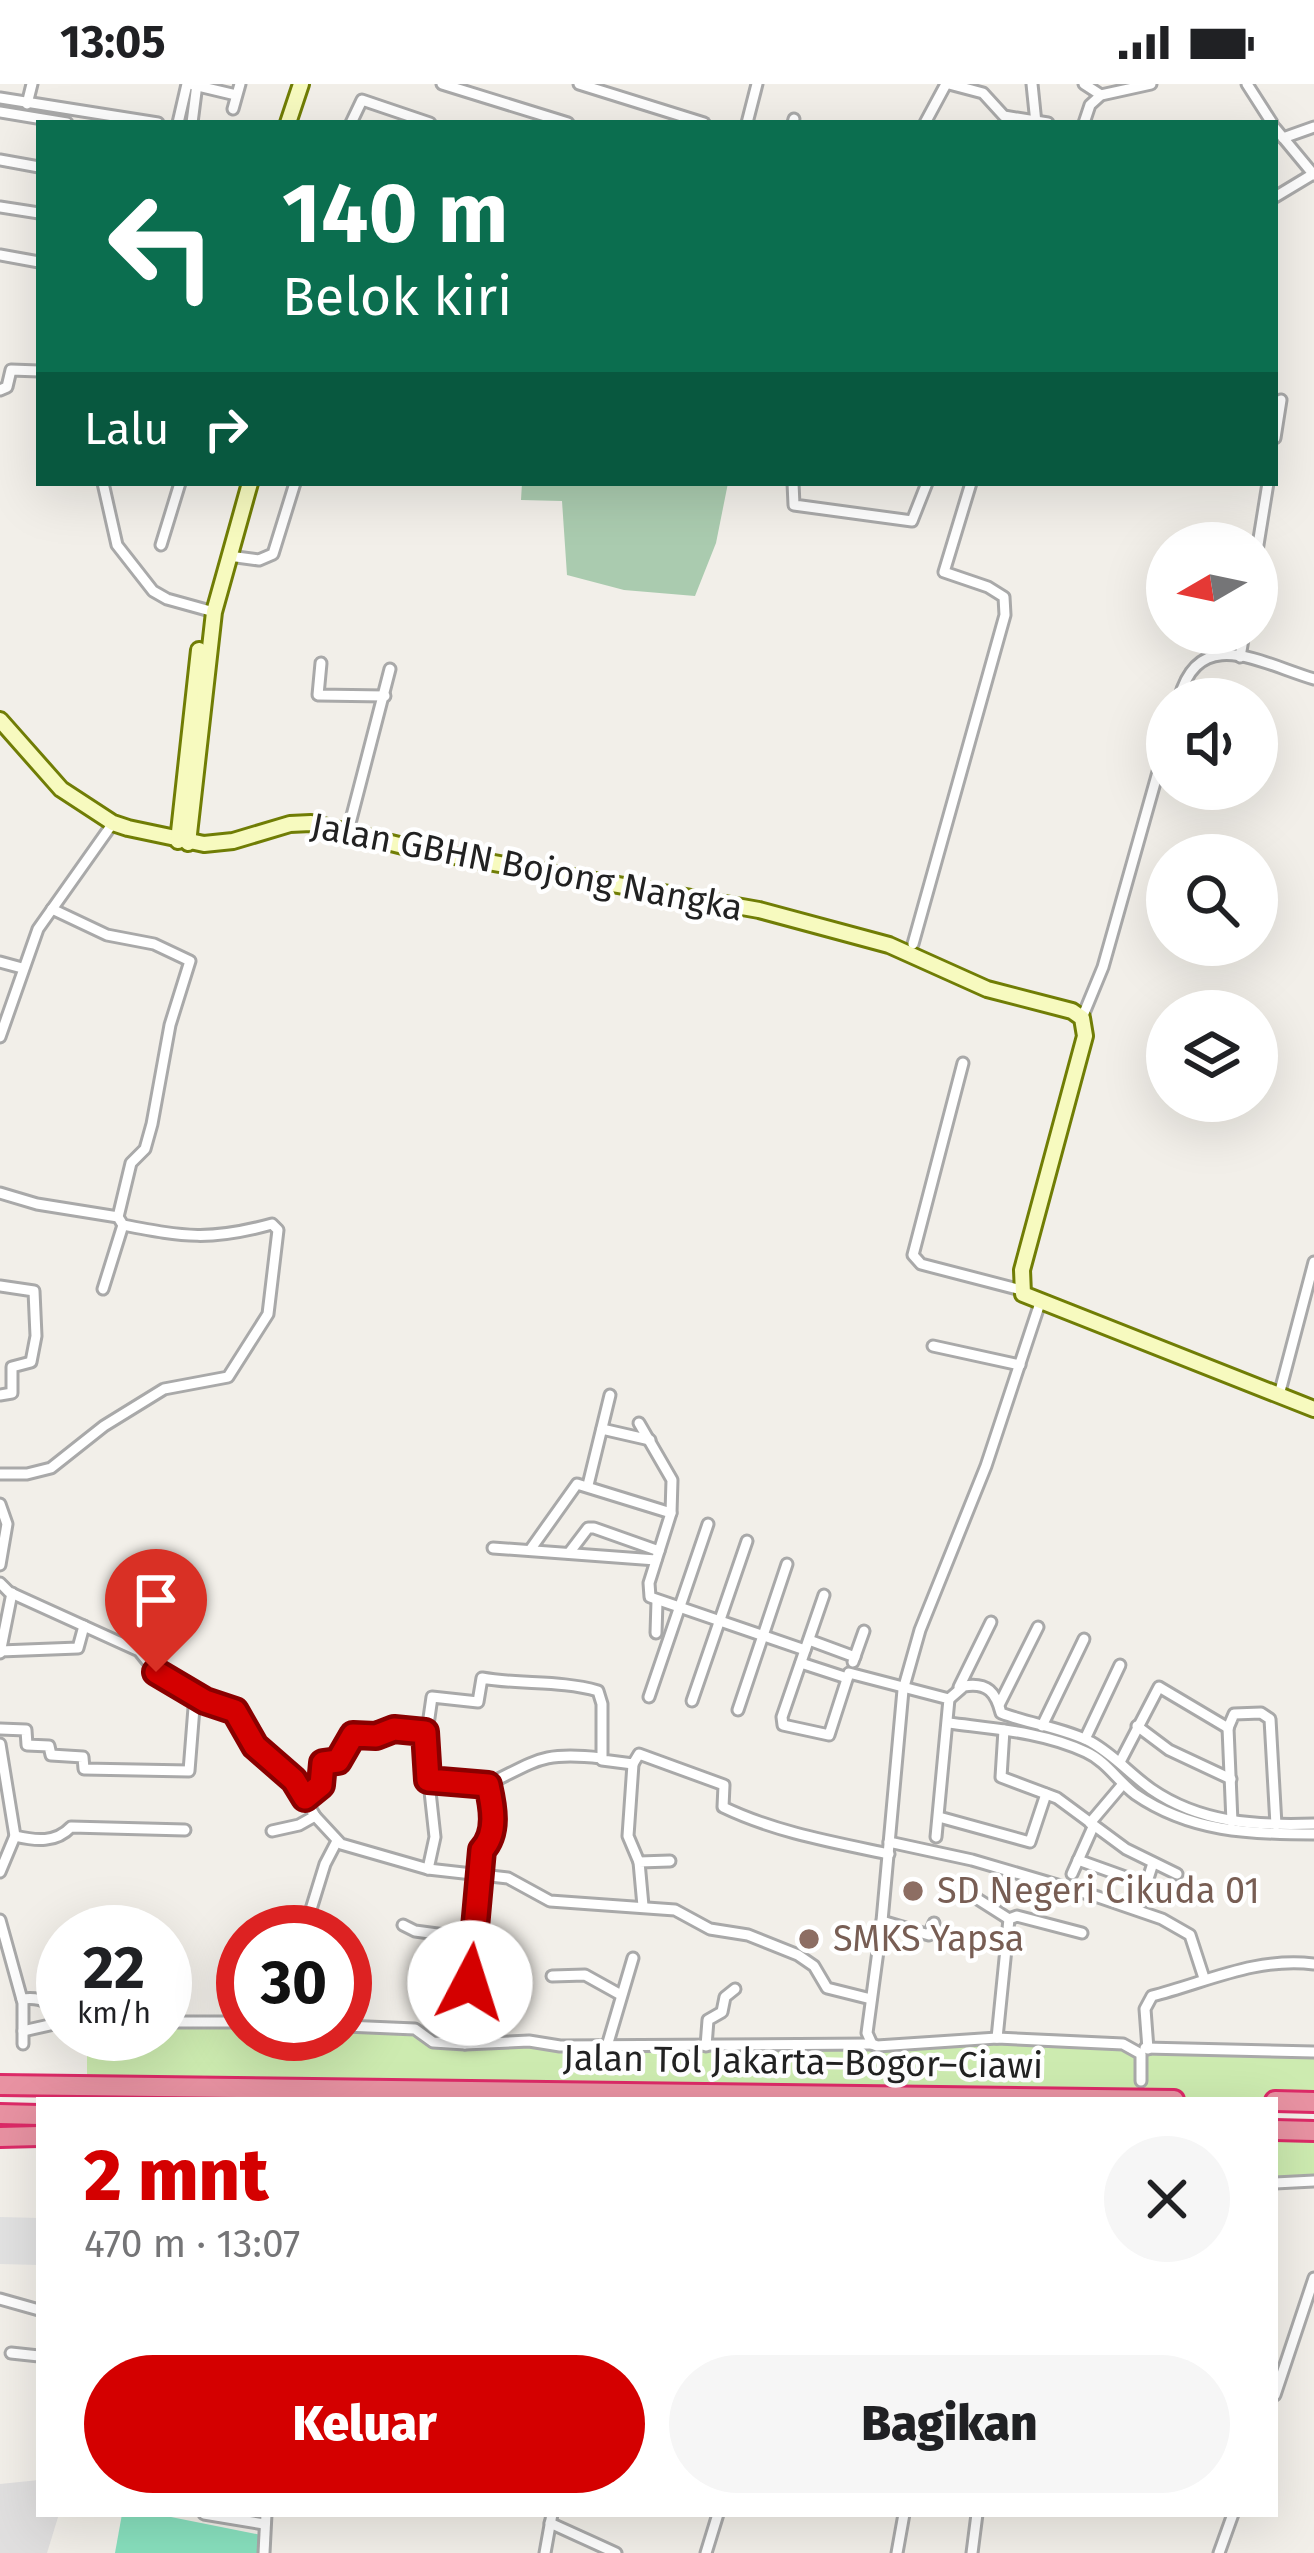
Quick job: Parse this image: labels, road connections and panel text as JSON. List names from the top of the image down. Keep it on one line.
{"streets":{"highway":["Jalan Tol Jakarta–Bogor–Ciawi"],"street":["Jalan GBHN Bojong Nangka"]},"places":["SD Negeri Cikuda 01","SMKS Yapsa"],"north":"left","page":{"status":"13:05","turn":["140 m","Belok kiri"],"then":"Lalu","speed":"22 km/h","limit":"30","heading":["2 mnt","470 m · 13:07"],"buttons":["Keluar","Bagikan"]}}
